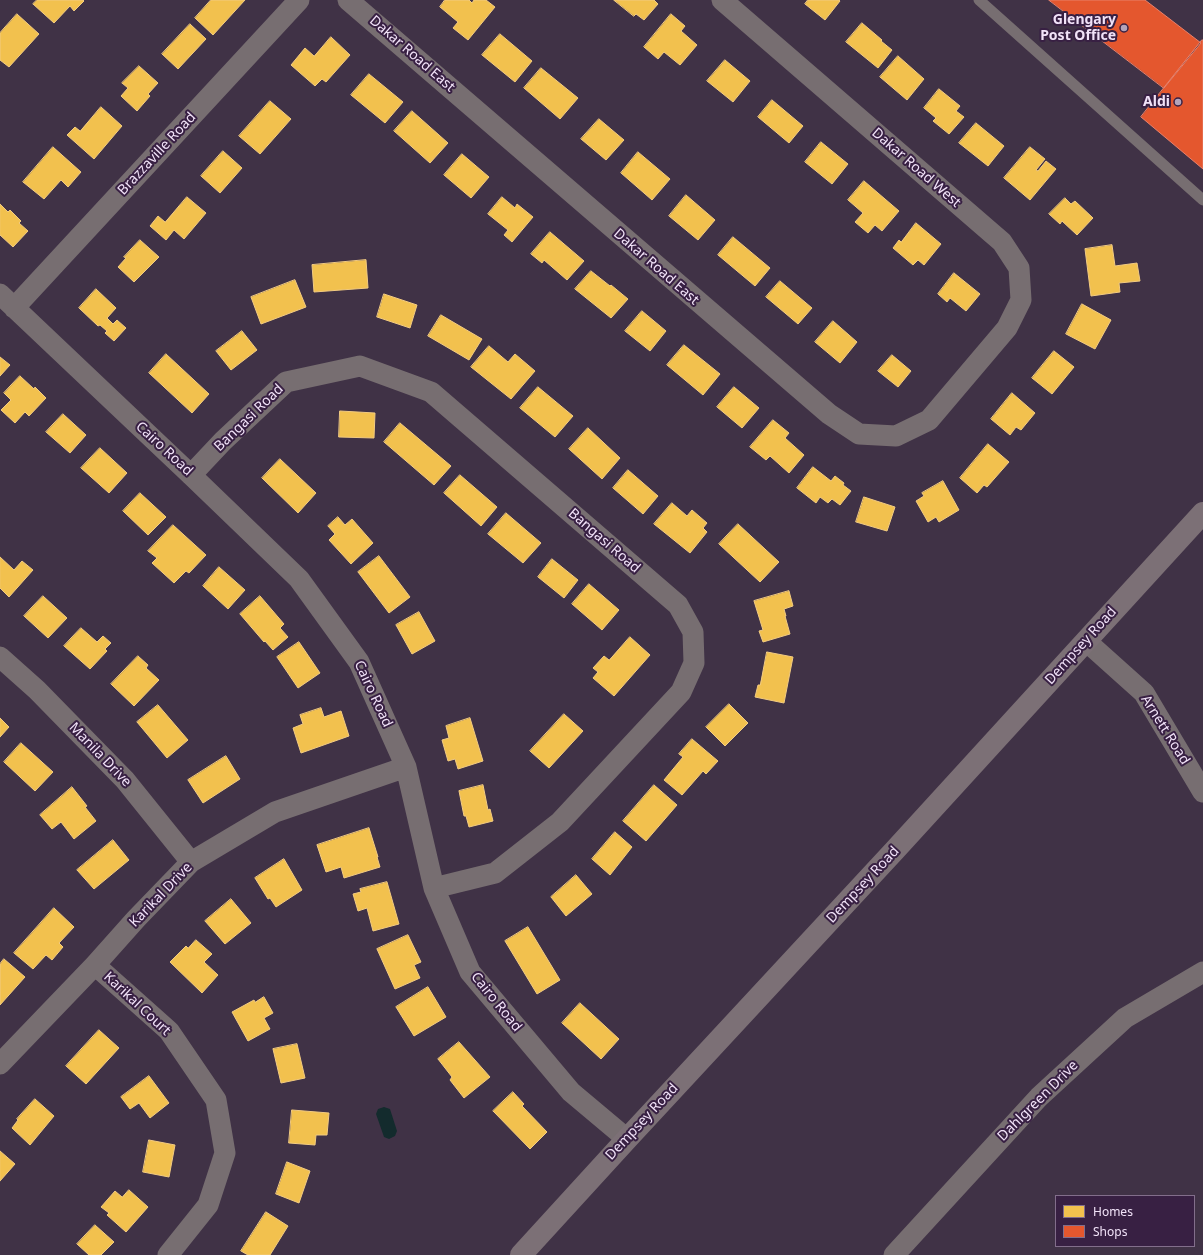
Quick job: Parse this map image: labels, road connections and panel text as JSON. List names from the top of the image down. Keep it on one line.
{"streets":{"main road":["Dempsey Road"],"street":["Dakar Road East","Brazzaville Road","Dakar Road West","Bangasi Road","Cairo Road","Arnett Road","Manila Drive","Karikal Drive","Karikal Court","Dahlgreen Drive"]},"crossings":[["Dakar Road East","Dakar Road West"],["Brazzaville Road","Cairo Road"],["Bangasi Road","Cairo Road"],["Cairo Road","Dempsey Road"],["Cairo Road","Karikal Drive"],["Dempsey Road","Arnett Road"],["Manila Drive","Karikal Drive"],["Karikal Drive","Karikal Court"]],"places":["Glengary Post Office","Aldi"],"legend":["Homes","Shops"]}
